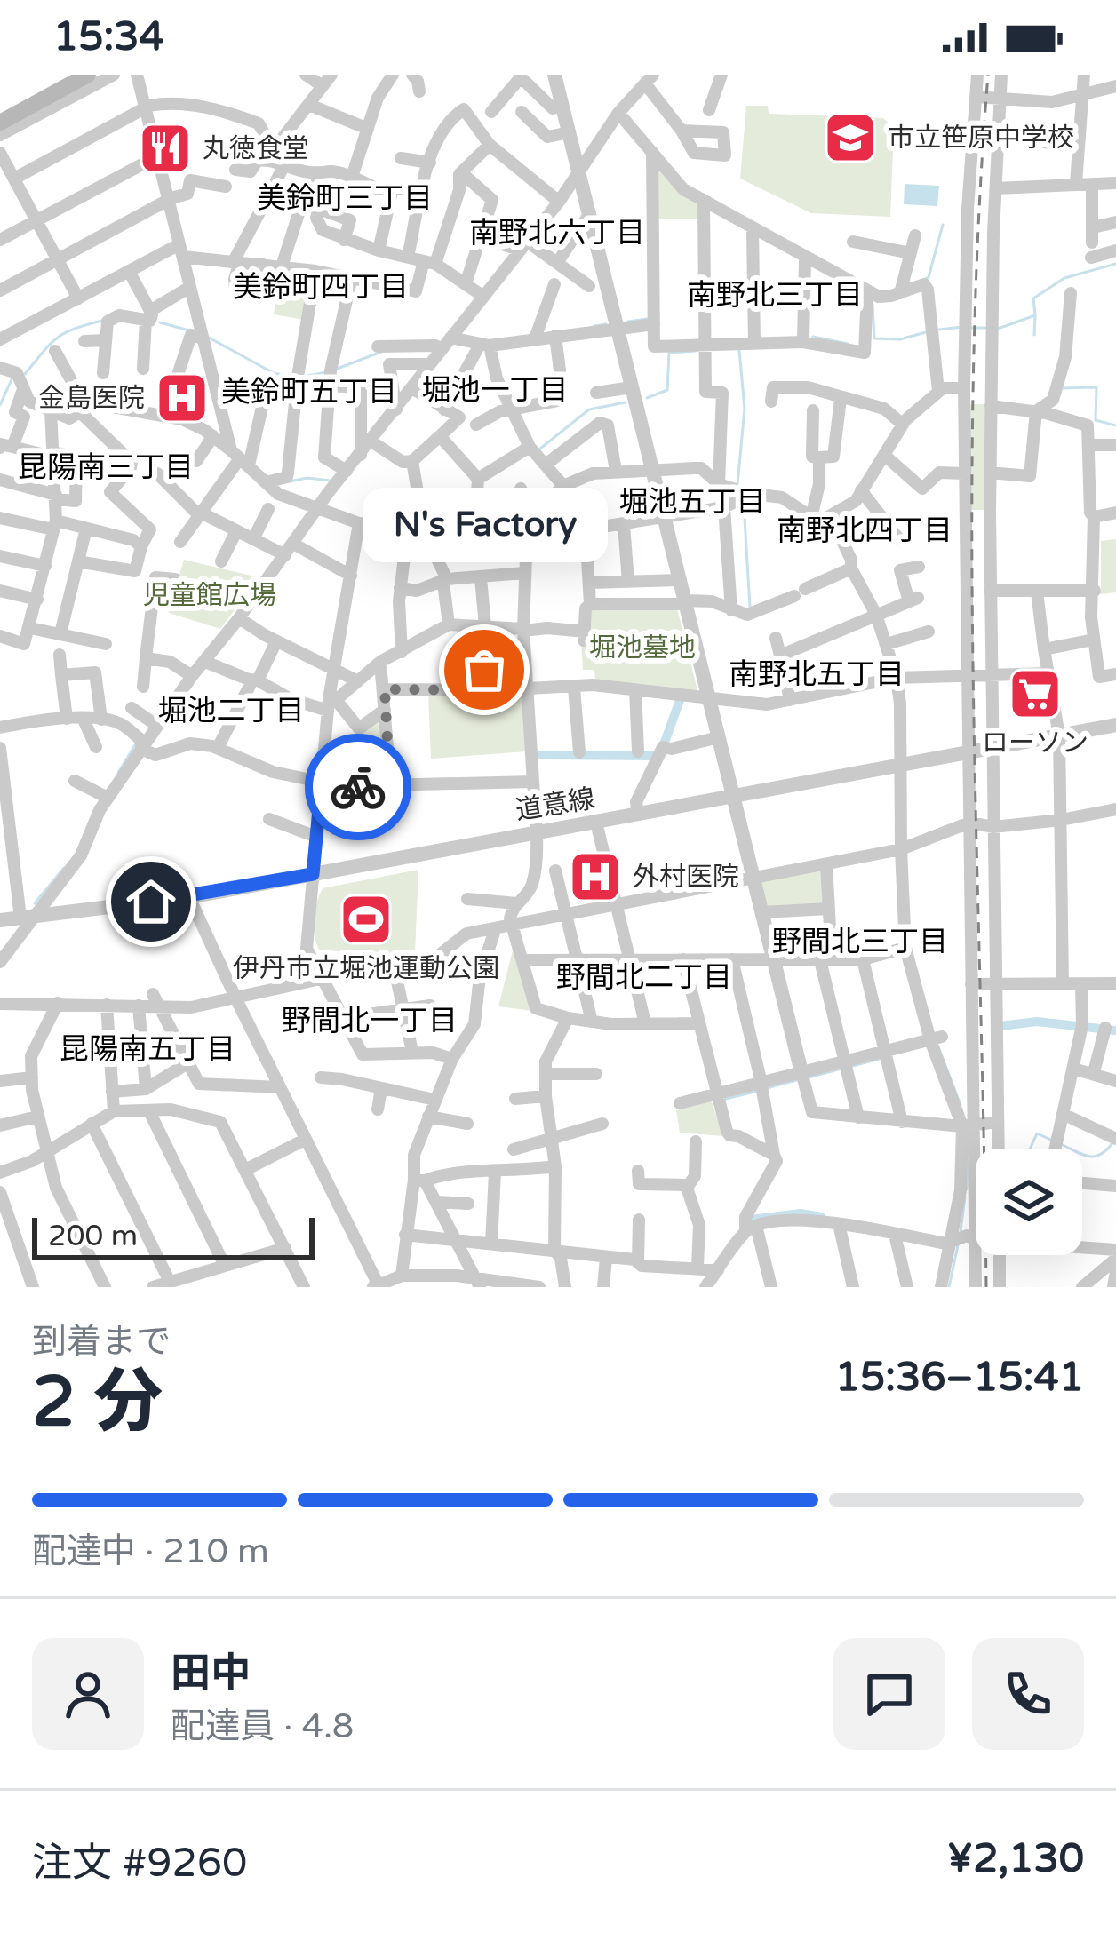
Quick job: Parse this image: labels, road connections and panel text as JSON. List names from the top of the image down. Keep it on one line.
{"streets":{"street":["道意線"]},"districts":["美鈴町三丁目","南野北六丁目","美鈴町四丁目","南野北三丁目","堀池一丁目","美鈴町五丁目","昆陽南三丁目","堀池五丁目","南野北四丁目","南野北五丁目","堀池二丁目","野間北三丁目","野間北二丁目","野間北一丁目","昆陽南五丁目"],"parks":["児童館広場","堀池墓地"],"places":{"school or university":["市立笹原中学校"],"restaurant":["丸徳食堂"],"hospital":["金島医院","外村医院"],"other":["N's Factory"],"supermarket":["ローソン"],"sports":["伊丹市立堀池運動公園"]},"scale_bar":"200 m","page":{"status":"15:34","bubble":"N's Factory","scale":"200 m","heading":["2 分","到着まで","15:36–15:41"],"panel":["田中","配達員 · 4.8","注文 #9260","¥2,130"],"bar":"配達中 · 210 m"}}
